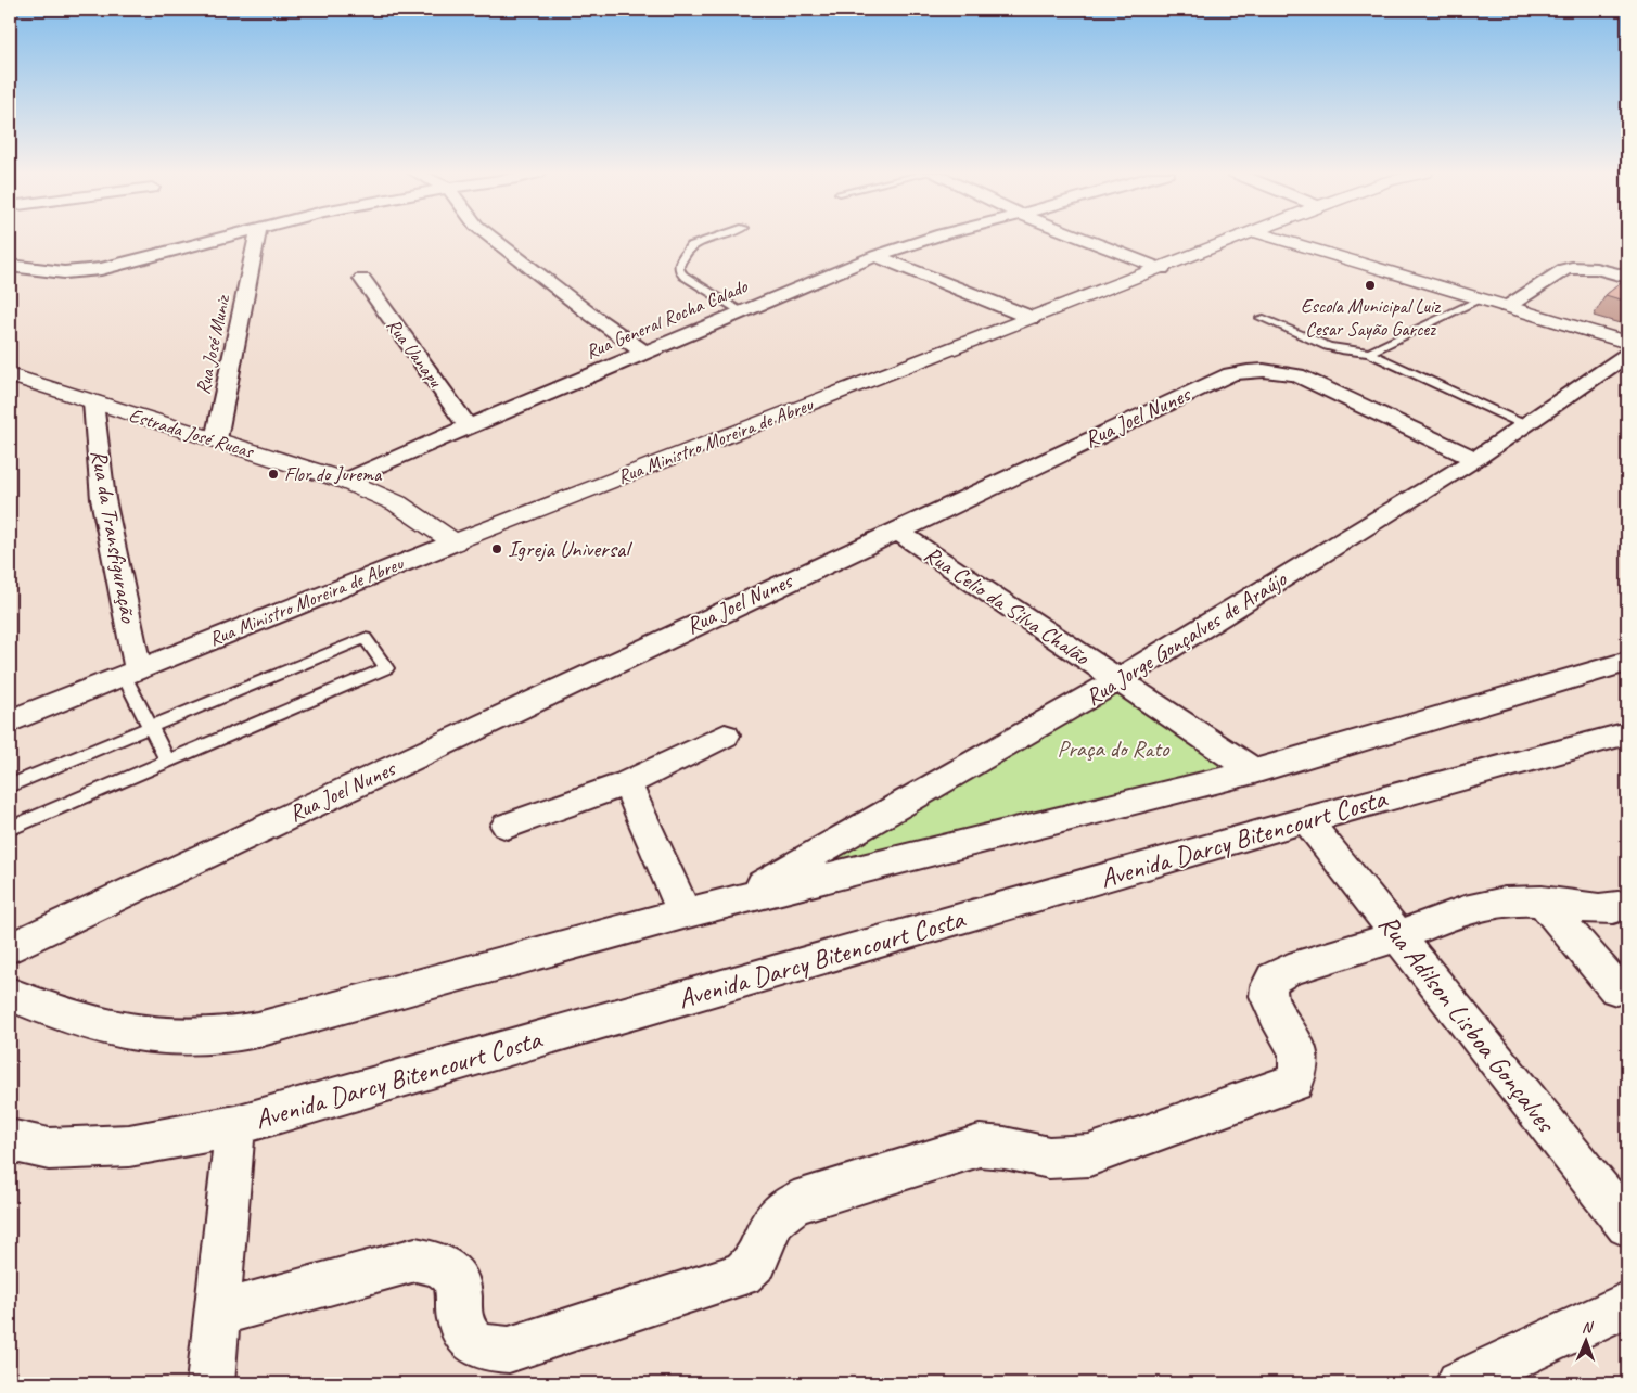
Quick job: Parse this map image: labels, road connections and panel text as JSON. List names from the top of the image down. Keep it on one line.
{"streets":{"street":["Rua General Rocha Calado","Rua José Muniz","Rua Uanapu","Rua Joel Nunes","Estrada José Rucas","Rua Ministro Moreira de Abreu","Rua da Transfiguração","Rua Celio da Silva Chalão","Rua Jorge Gonçalves de Araújo","Avenida Darcy Bitencourt Costa","Rua Adilson Lisboa Gonçalves"]},"crossings":[["Rua General Rocha Calado","Rua Uanapu"],["Rua General Rocha Calado","Estrada José Rucas"],["Rua José Muniz","Estrada José Rucas"],["Rua Joel Nunes","Rua Celio da Silva Chalão"],["Rua Joel Nunes","Rua Jorge Gonçalves de Araújo"],["Estrada José Rucas","Rua Ministro Moreira de Abreu"],["Estrada José Rucas","Rua da Transfiguração"],["Rua Ministro Moreira de Abreu","Rua da Transfiguração"],["Rua Celio da Silva Chalão","Rua Jorge Gonçalves de Araújo"],["Avenida Darcy Bitencourt Costa","Rua Adilson Lisboa Gonçalves"]],"parks":["Praça do Rato"],"places":["Escola Municipal Luiz Cesar Sayão Garcez","Flor do Jurema","Igreja Universal"],"north":"top"}
